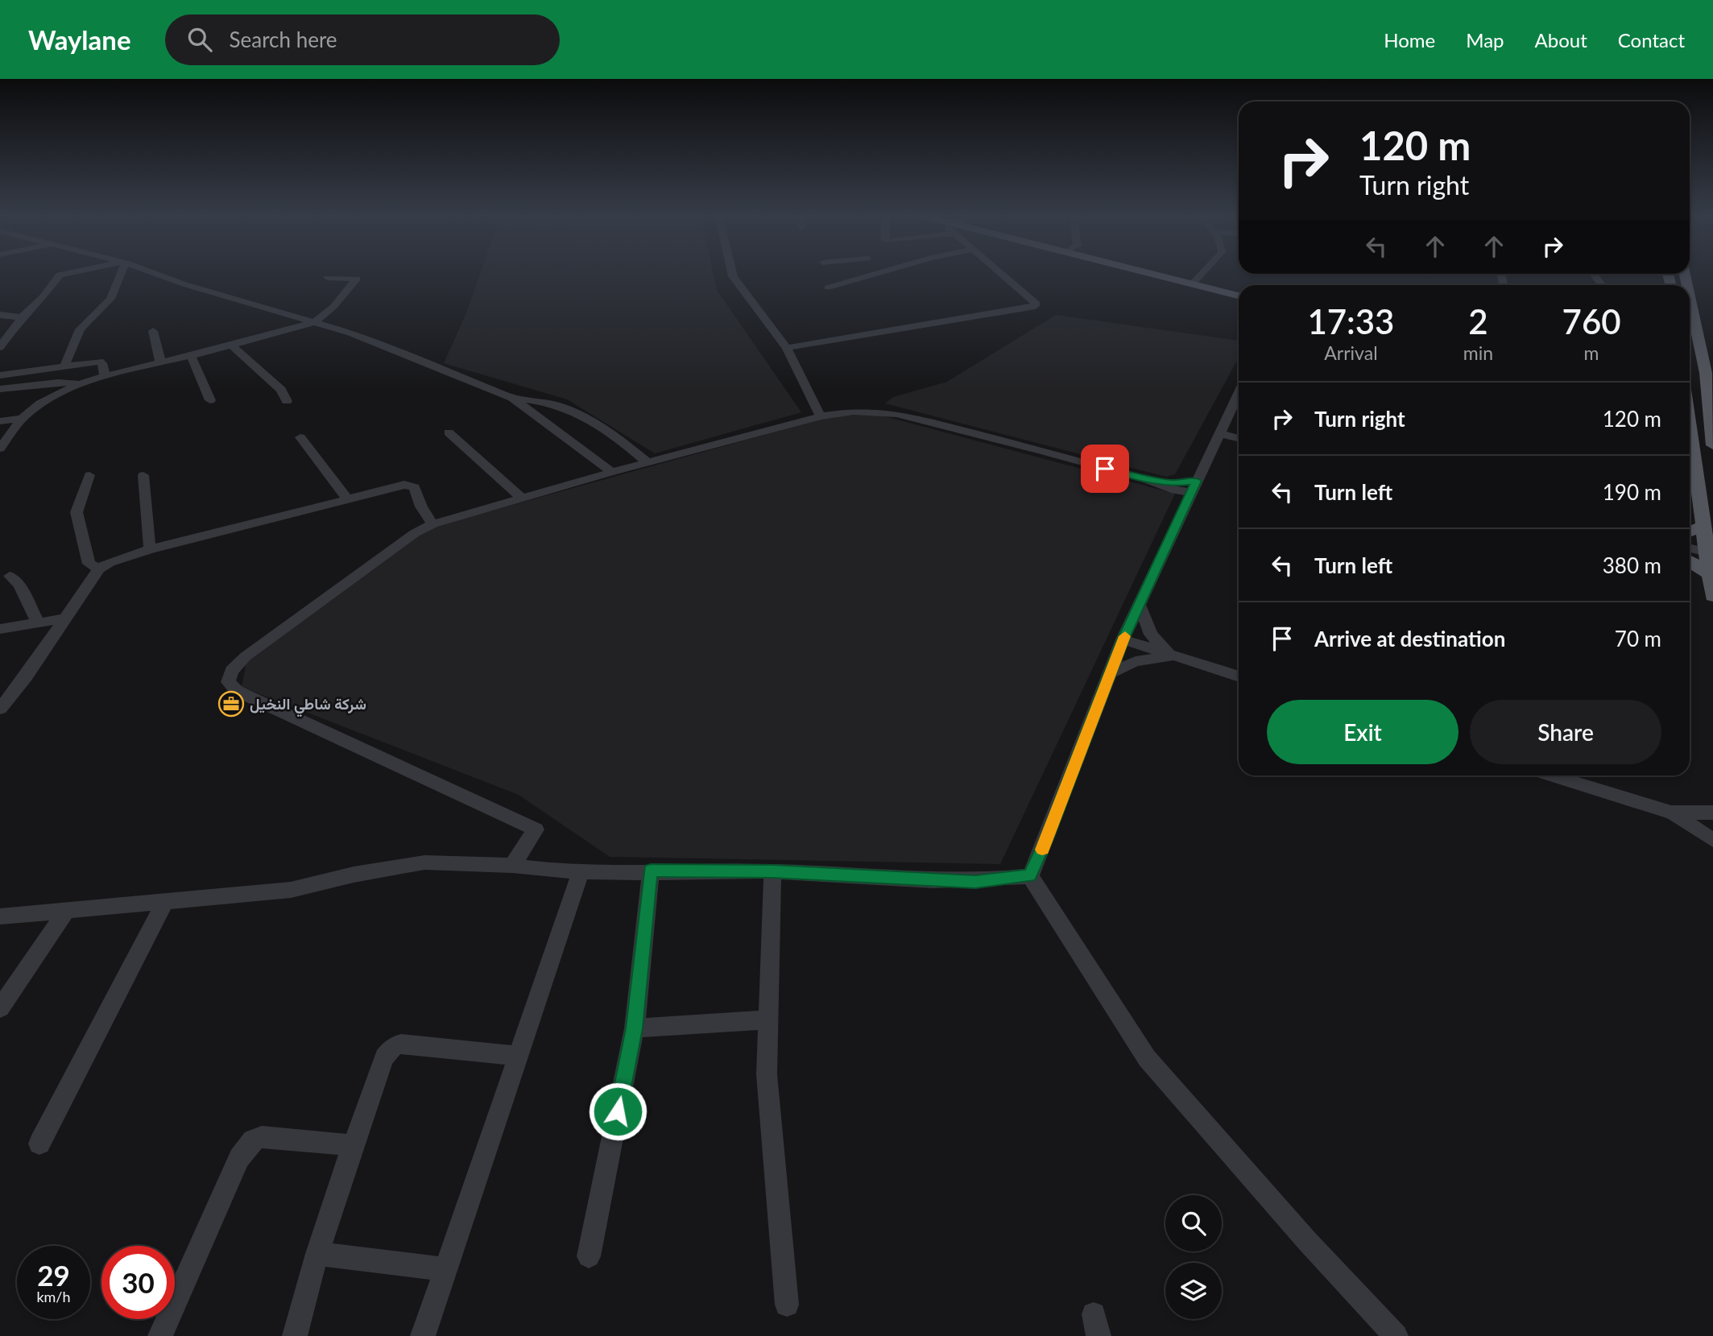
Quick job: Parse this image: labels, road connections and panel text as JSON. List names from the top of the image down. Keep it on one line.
{"places":{"office":["شركة شاطي النخيل"]},"page":{"header":"Waylane","search":"Search here","nav":["Home","Map","About","Contact"],"turn":["120 m","Turn right"],"eta":["17:33","Arrival","2","min","760","m"],"list":[{"name":"Turn right","value":"120 m"},{"name":"Turn left","value":"190 m"},{"name":"Turn left","value":"380 m"},{"name":"Arrive at destination","value":"70 m"}],"buttons":["Exit","Share"],"speed":"29 km/h","limit":"30"}}
